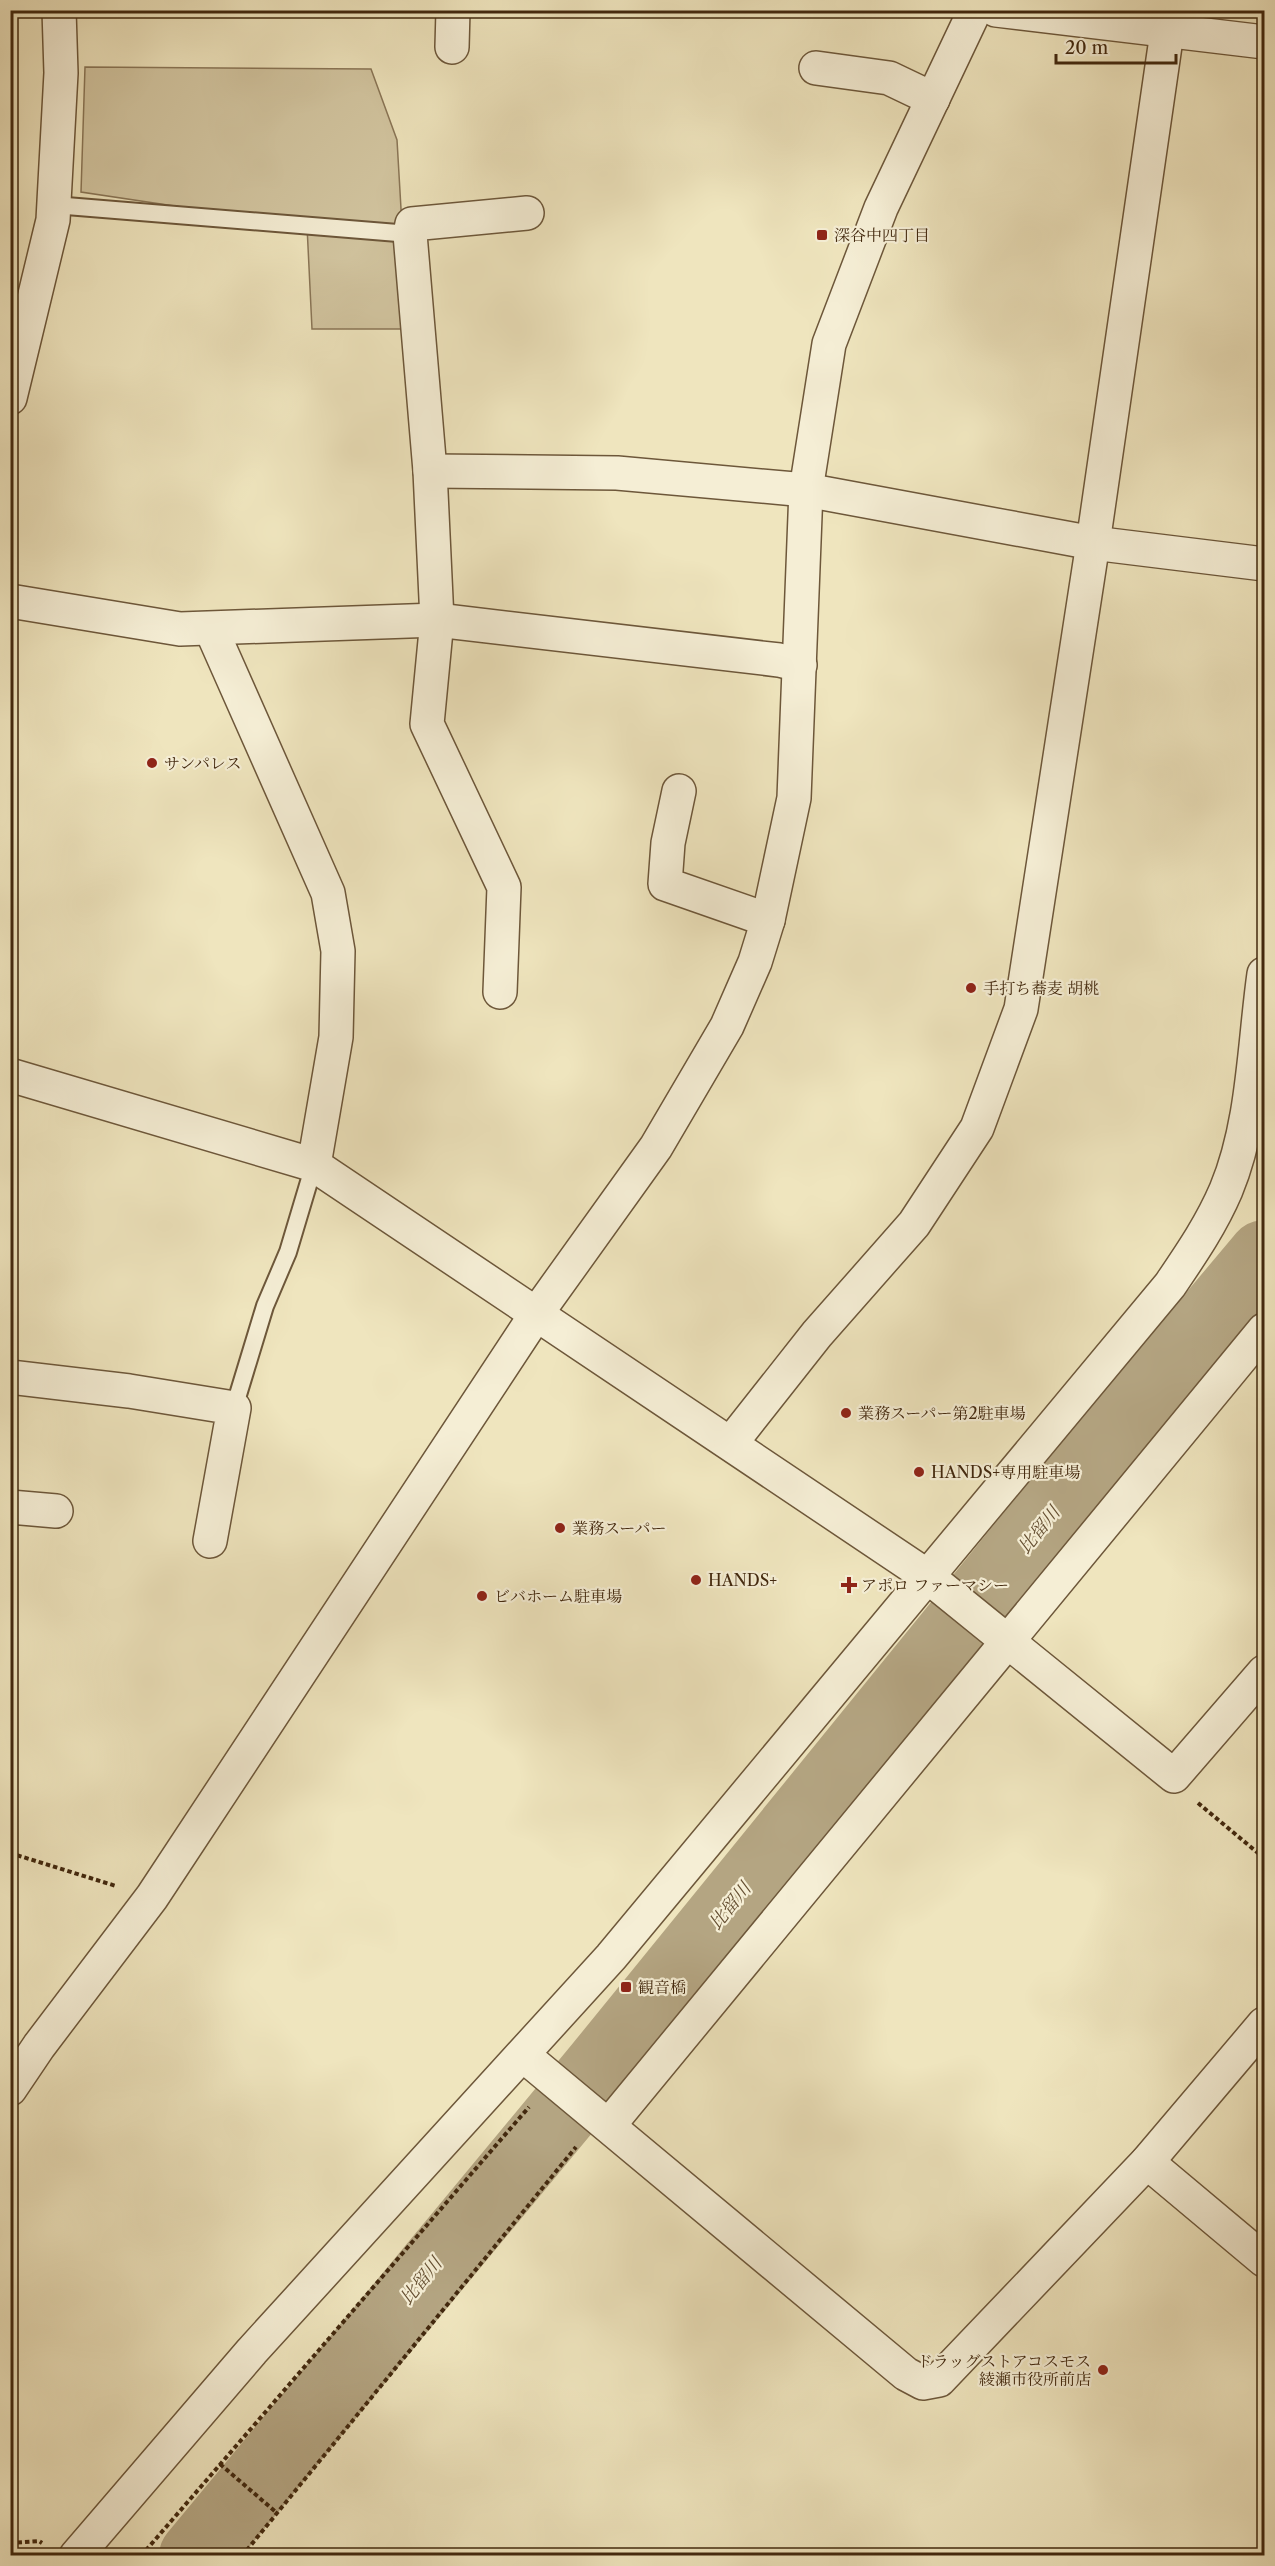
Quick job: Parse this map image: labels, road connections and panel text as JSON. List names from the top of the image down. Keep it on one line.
{"water":["比留川"],"places":{"transit":["深谷中四丁目","観音橋"],"other":["サンパレス","手打ち蕎麦 胡桃","業務スーパー第2駐車場","HANDS+専用駐車場","業務スーパー","HANDS+","ビバホーム駐車場","ドラッグストアコスモス 綾瀬市役所前店"],"health":["アポロ ファーマシー"]},"scale_bar":"20 m"}
